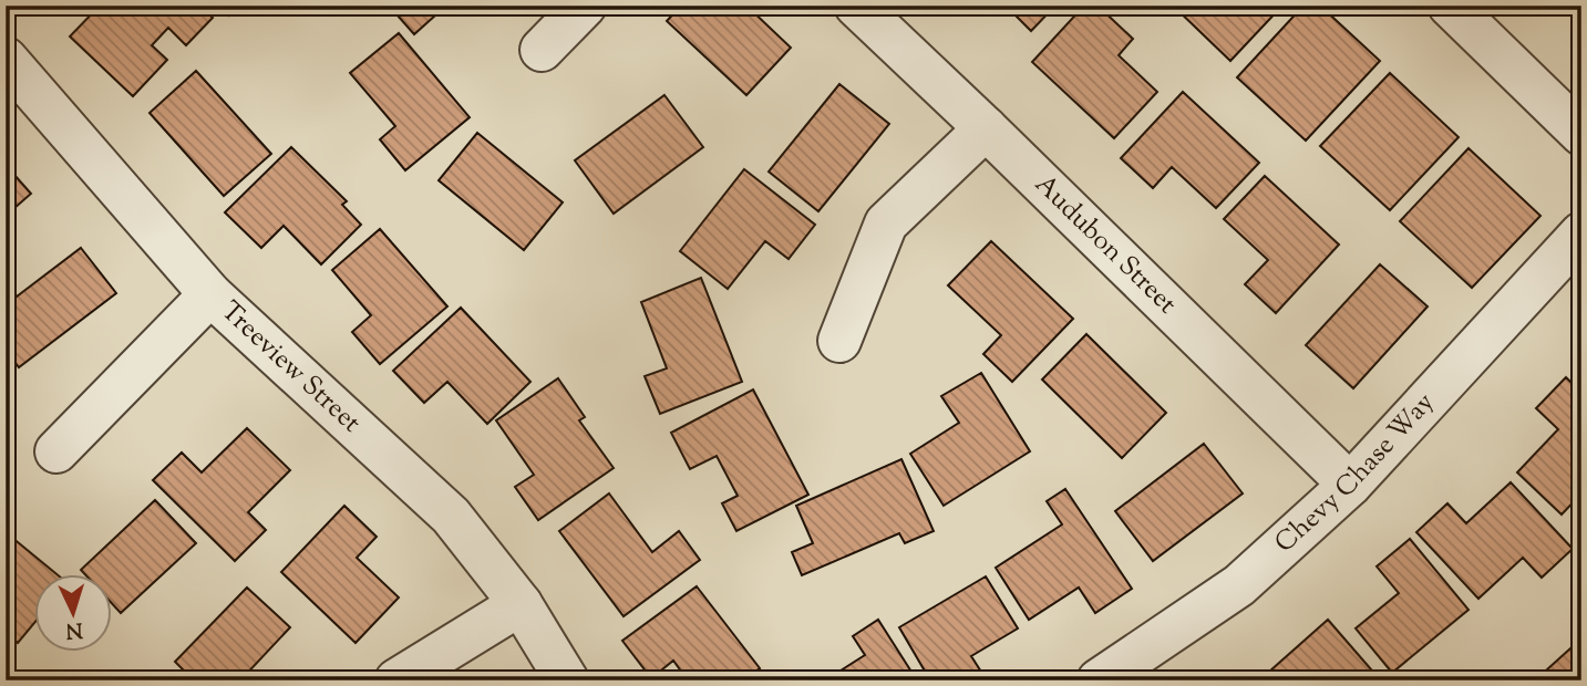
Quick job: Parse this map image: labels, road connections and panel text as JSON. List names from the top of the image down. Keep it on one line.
{"streets":{"street":["Audubon Street","Treeview Street","Chevy Chase Way"]},"crossings":[["Audubon Street","Chevy Chase Way"]],"north":"bottom"}
